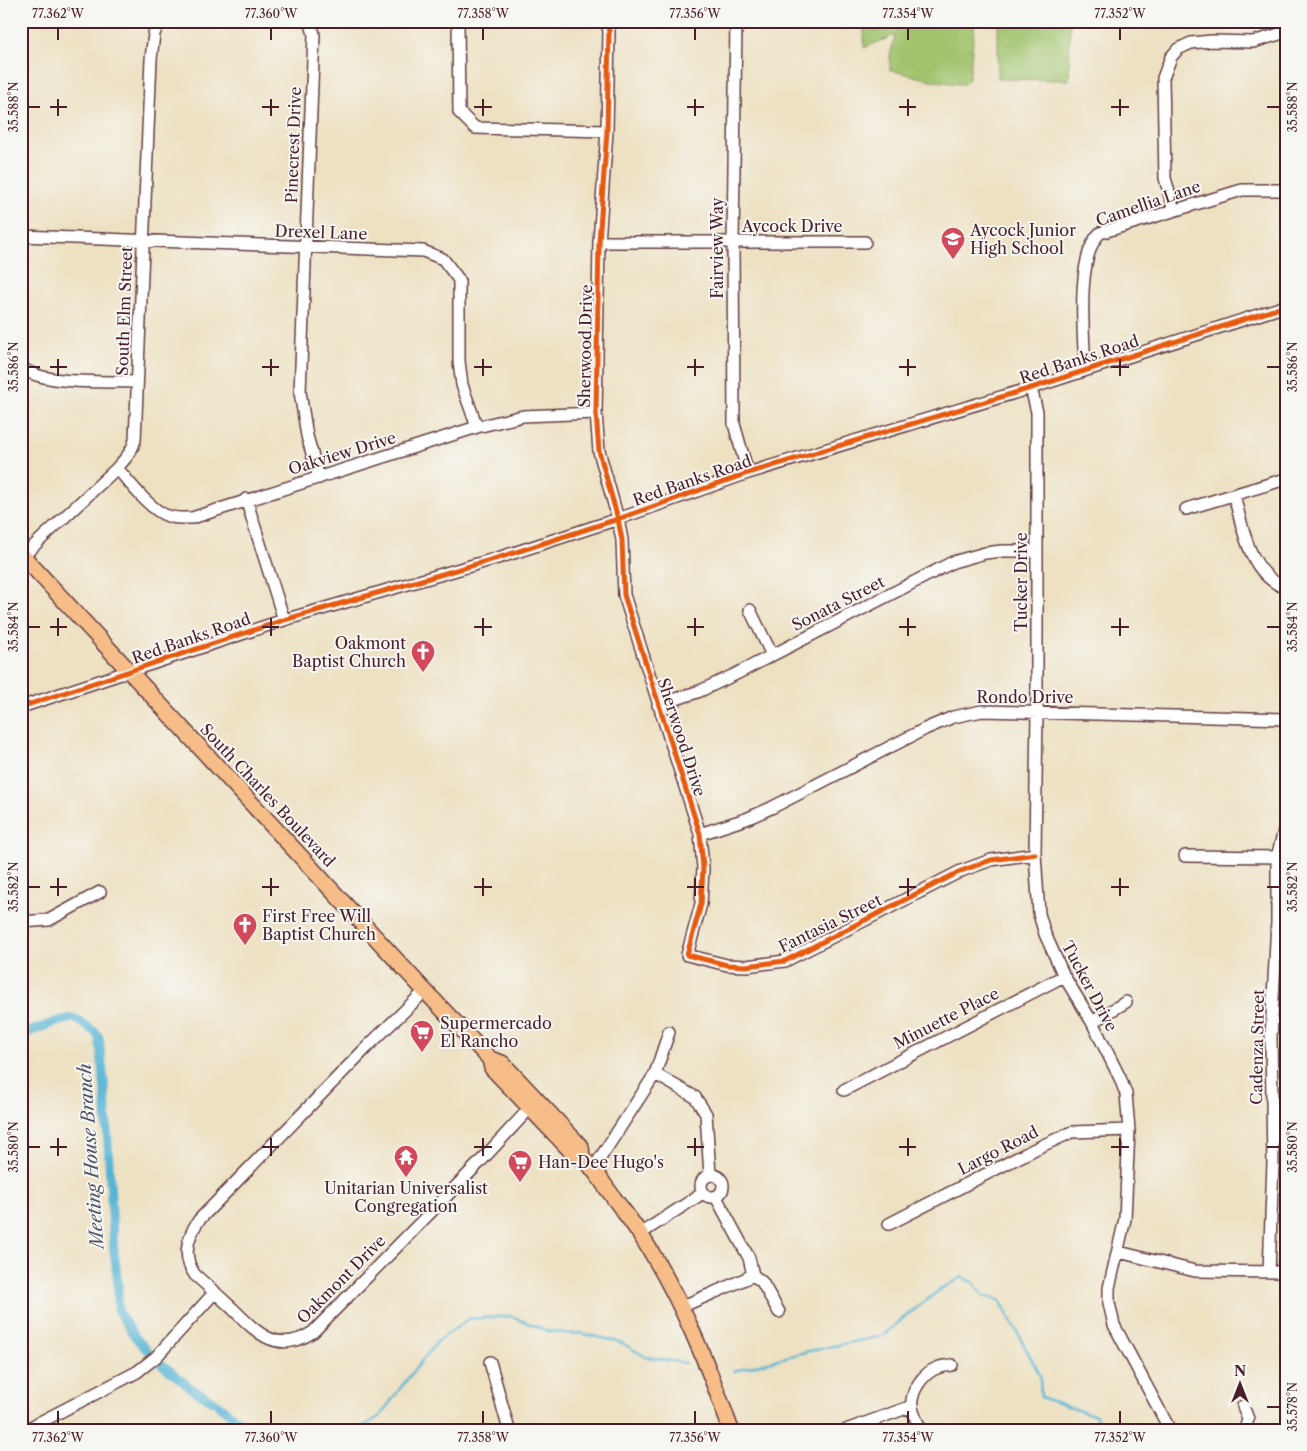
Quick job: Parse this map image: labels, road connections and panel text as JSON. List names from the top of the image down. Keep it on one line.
{"streets":{"main road":["South Charles Boulevard"],"street":["Pinecrest Drive","Camellia Lane","Aycock Drive","Drexel Lane","Fairview Way","South Elm Street","Sherwood Drive","Red Banks Road","Oakview Drive","Tucker Drive","Sonata Street","Rondo Drive","Fantasia Street","Minuette Place","Cadenza Street","Largo Road","Oakmont Drive"]},"crossings":[["Pinecrest Drive","Drexel Lane"],["Pinecrest Drive","Oakview Drive"],["Camellia Lane","Red Banks Road"],["Aycock Drive","Fairview Way"],["Aycock Drive","Sherwood Drive"],["Drexel Lane","South Elm Street"],["Drexel Lane","Oakview Drive"],["Fairview Way","Red Banks Road"],["South Elm Street","Oakview Drive"],["South Elm Street","South Charles Boulevard"],["Sherwood Drive","Red Banks Road"],["Sherwood Drive","Oakview Drive"],["Sherwood Drive","Sonata Street"],["Sherwood Drive","Rondo Drive"],["Sherwood Drive","Fantasia Street"],["Red Banks Road","Tucker Drive"],["Red Banks Road","South Charles Boulevard"],["Tucker Drive","Sonata Street"],["Tucker Drive","Rondo Drive"],["Tucker Drive","Fantasia Street"],["Tucker Drive","Minuette Place"],["Tucker Drive","Largo Road"],["South Charles Boulevard","Oakmont Drive"]],"water":["Meeting House Branch"],"places":{"school or university":["Aycock Junior High School"],"church":["Oakmont Baptist Church","First Free Will Baptist Church"],"supermarket":["Supermercado El Rancho","Han-Dee Hugo's"],"temple":["Unitarian Universalist Congregation"]},"north":"top","coordinates":["77.362°W","77.360°W","77.358°W","77.356°W","77.354°W","77.352°W","35.588°N","35.586°N","35.584°N","35.582°N","35.580°N","35.578°N"]}
